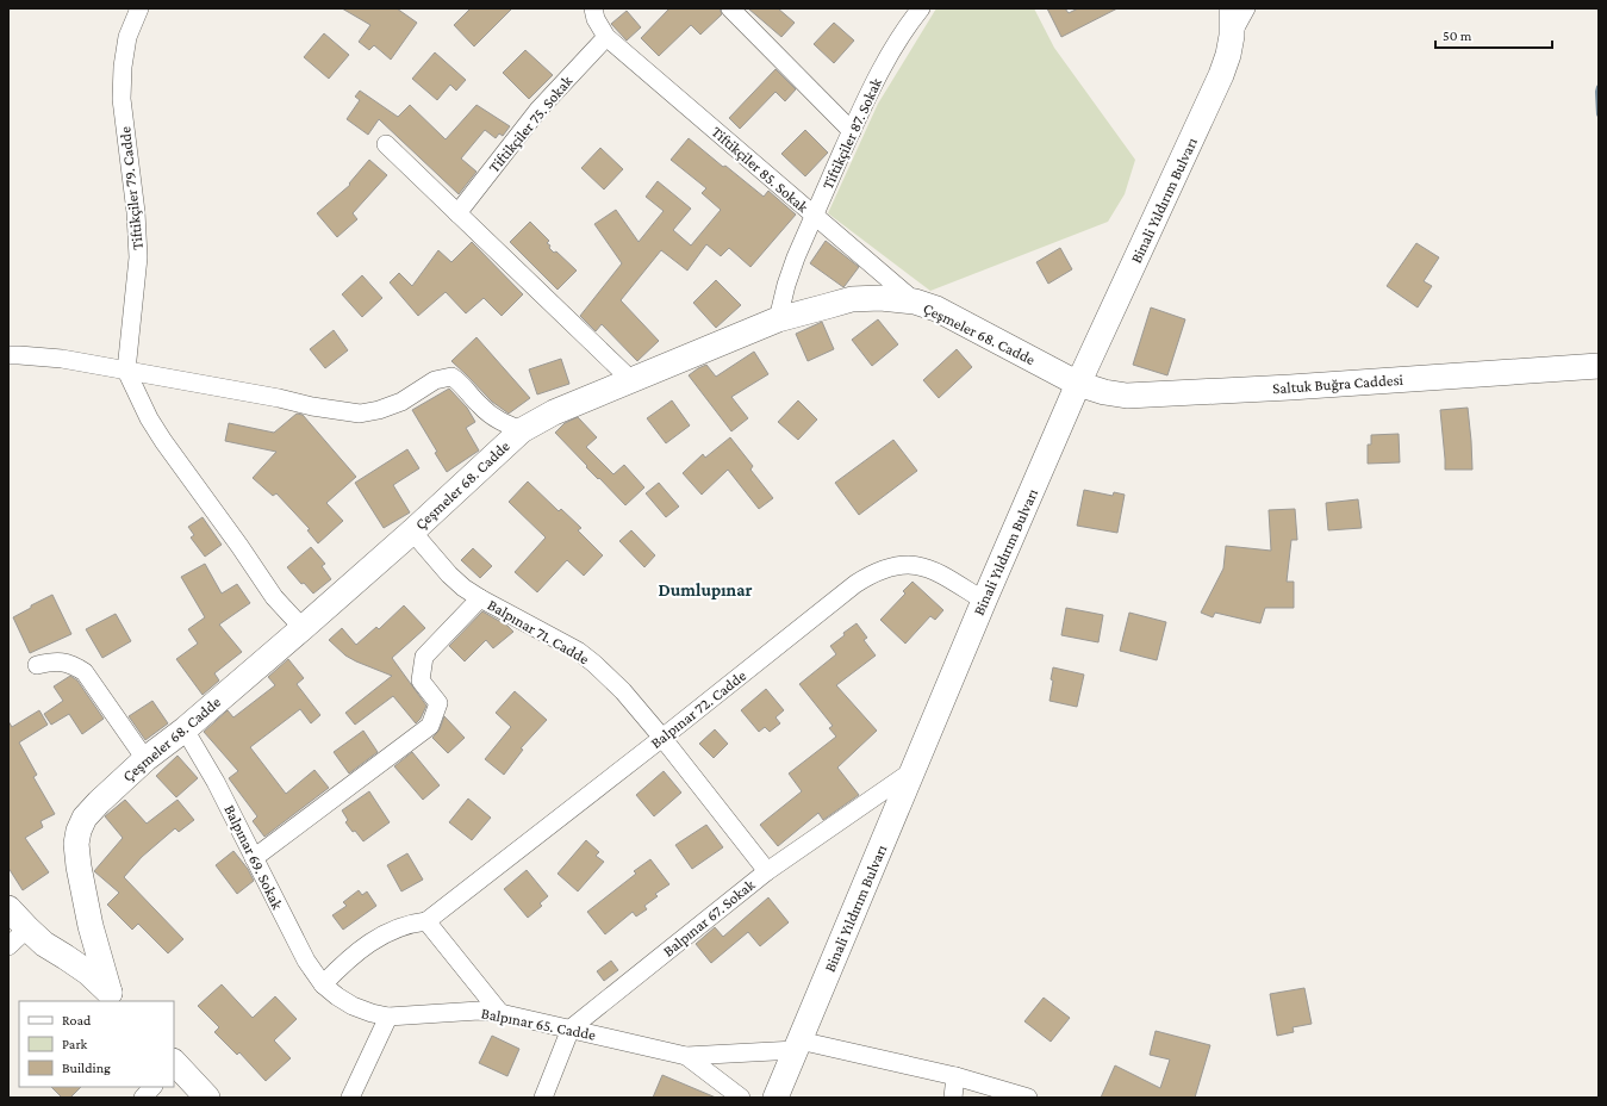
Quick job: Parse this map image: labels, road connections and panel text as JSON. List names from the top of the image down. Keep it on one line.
{"streets":{"street":["Tiftikçiler 75. Sokak","Tiftikçiler 87. Sokak","Tiftikçiler 85. Sokak","Tiftikçiler 79. Cadde","Binali Yıldırım Bulvarı","Çeşmeler 68. Cadde","Saltuk Buğra Caddesi","Balpınar 71. Cadde","Balpınar 72. Cadde","Balpınar 69. Sokak","Balpınar 67. Sokak","Balpınar 65. Cadde"]},"crossings":[["Tiftikçiler 75. Sokak","Tiftikçiler 85. Sokak"],["Tiftikçiler 87. Sokak","Tiftikçiler 85. Sokak"],["Tiftikçiler 87. Sokak","Çeşmeler 68. Cadde"],["Tiftikçiler 85. Sokak","Çeşmeler 68. Cadde"],["Binali Yıldırım Bulvarı","Çeşmeler 68. Cadde"],["Binali Yıldırım Bulvarı","Saltuk Buğra Caddesi"],["Binali Yıldırım Bulvarı","Balpınar 72. Cadde"],["Binali Yıldırım Bulvarı","Balpınar 67. Sokak"],["Binali Yıldırım Bulvarı","Balpınar 65. Cadde"],["Çeşmeler 68. Cadde","Saltuk Buğra Caddesi"],["Çeşmeler 68. Cadde","Balpınar 71. Cadde"],["Çeşmeler 68. Cadde","Balpınar 69. Sokak"],["Balpınar 71. Cadde","Balpınar 72. Cadde"],["Balpınar 71. Cadde","Balpınar 67. Sokak"],["Balpınar 69. Sokak","Balpınar 65. Cadde"],["Balpınar 67. Sokak","Balpınar 65. Cadde"]],"districts":["Dumlupınar"],"legend":["Road","Park","Building"],"scale_bar":"50 m"}
